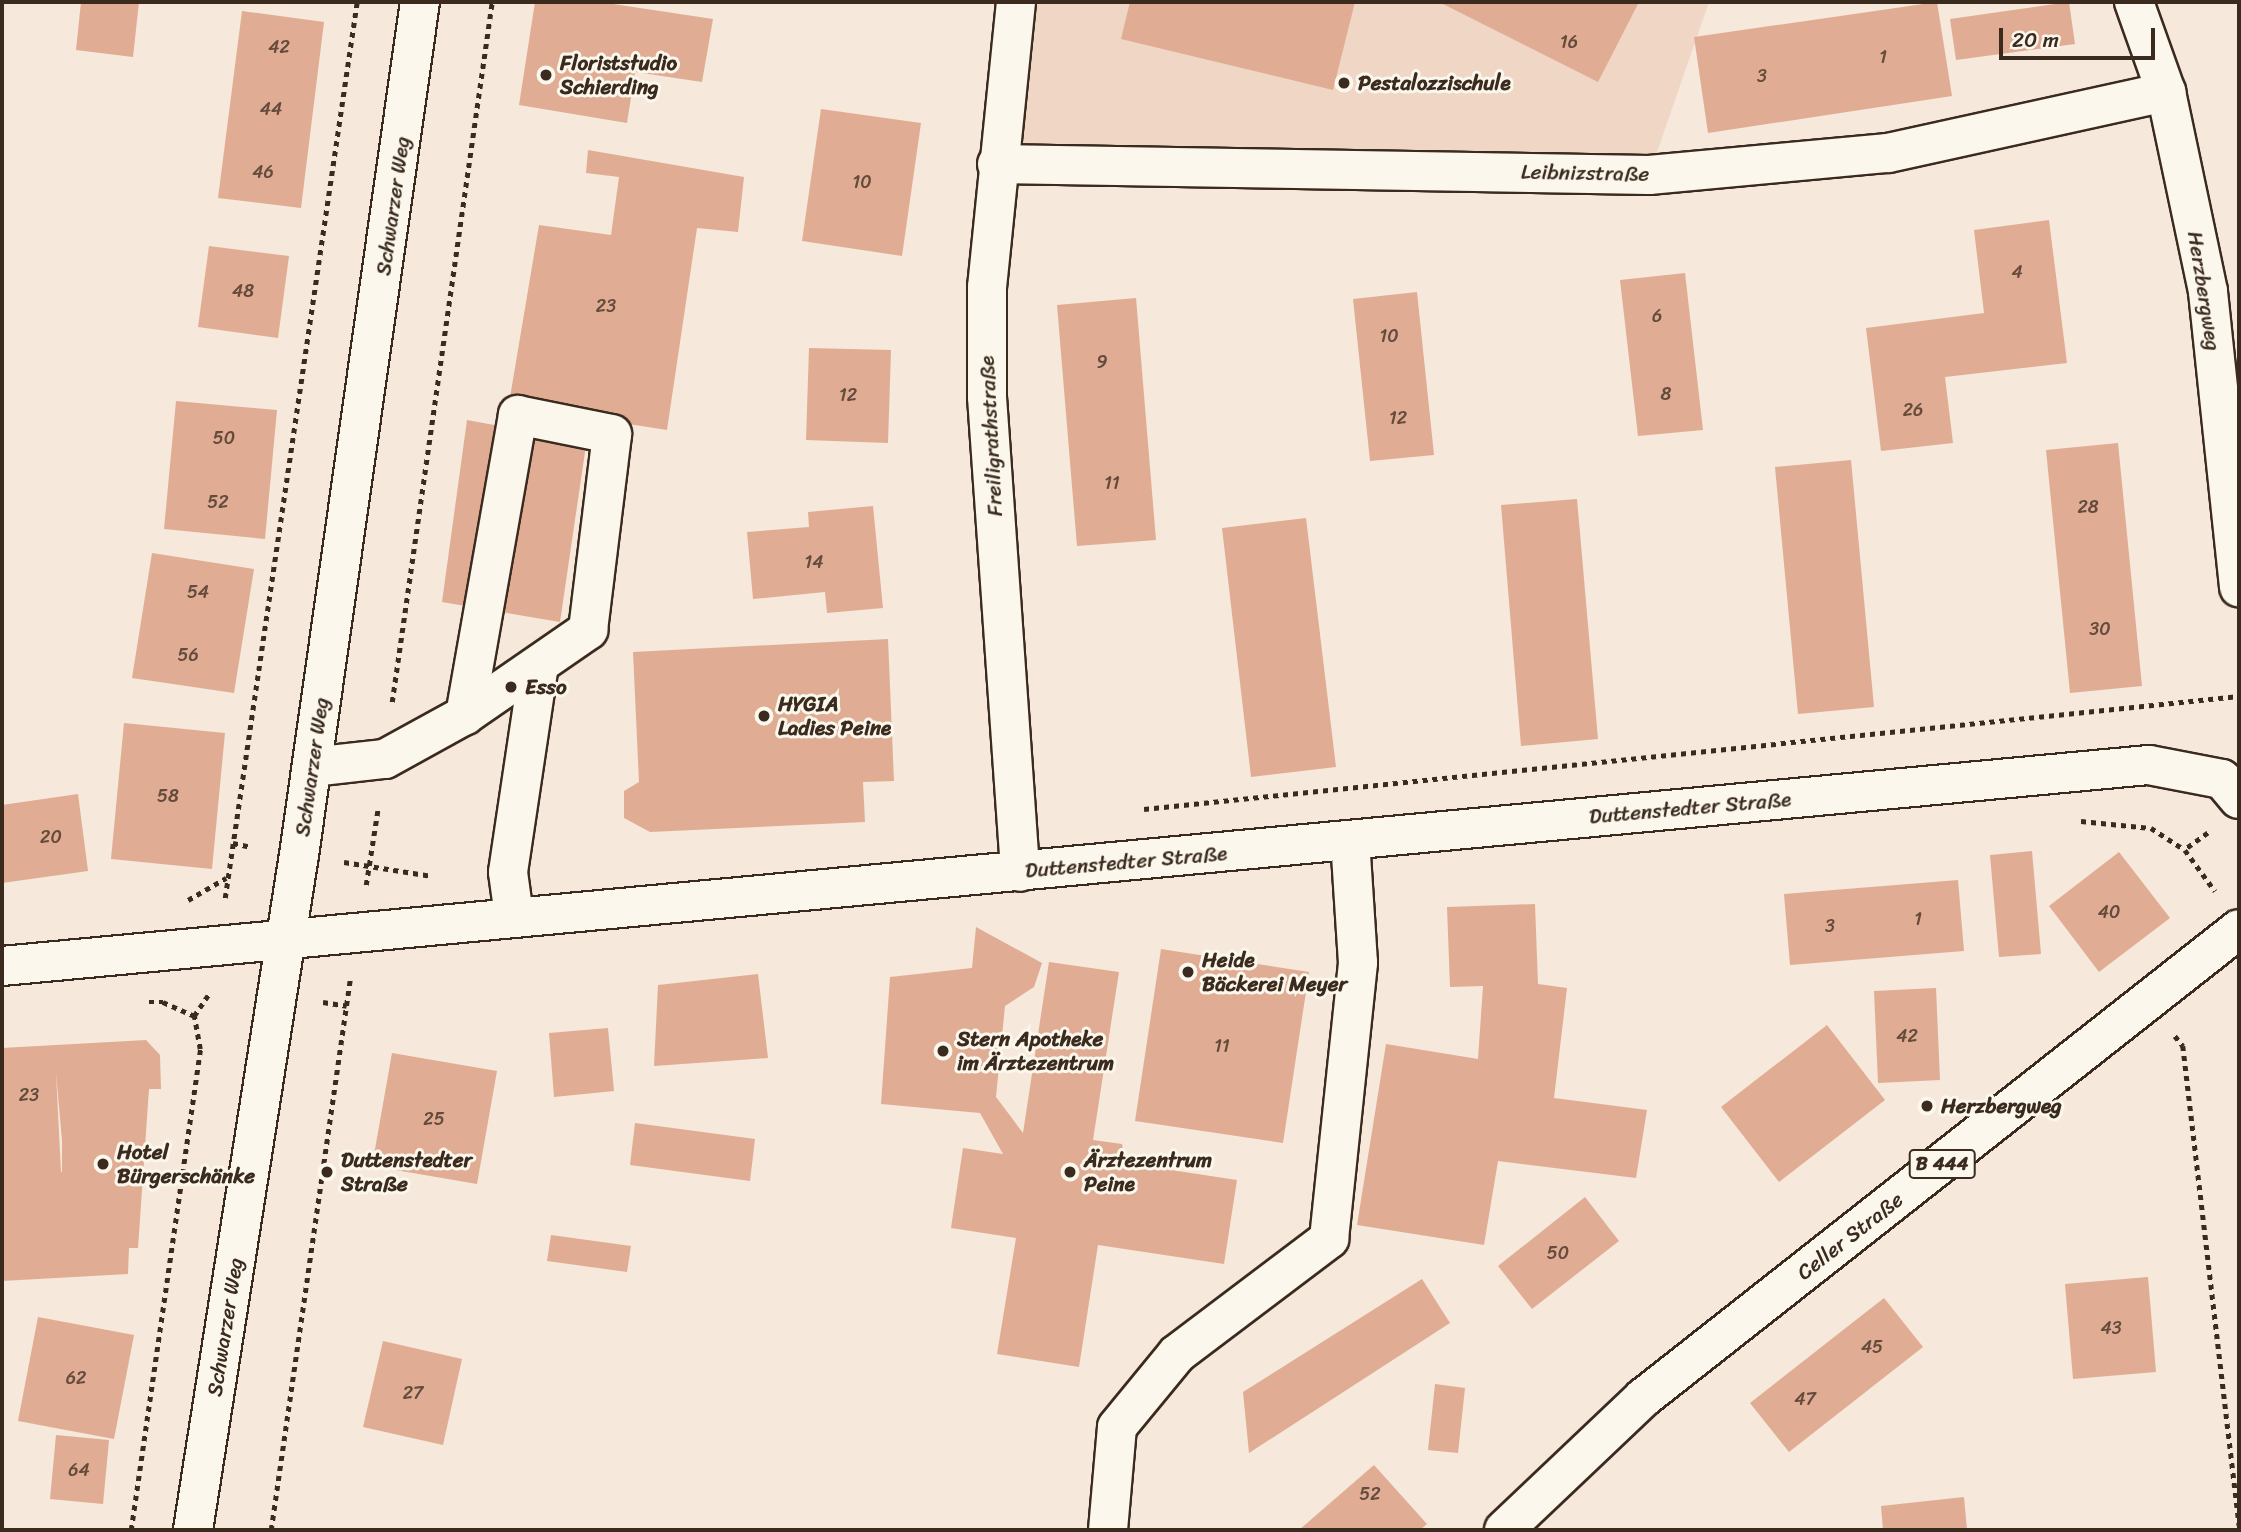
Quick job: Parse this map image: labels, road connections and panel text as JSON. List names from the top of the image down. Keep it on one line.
{"streets":{"street":["Leibnizstraße","Schwarzer Weg","Herzbergweg","Freiligrathstraße","Duttenstedter Straße","B 444","Celler Straße"]},"crossings":[["Leibnizstraße","Herzbergweg"],["Leibnizstraße","Freiligrathstraße"],["Schwarzer Weg","Duttenstedter Straße"],["Freiligrathstraße","Duttenstedter Straße"]],"places":["Floriststudio Schierding","Pestalozzischule","Esso","HYGIA Ladies Peine","Heide Bäckerei Meyer","Stern Apotheke im Ärztezentrum","Herzbergweg","Hotel Bürgerschänke","Duttenstedter Straße","Ärztezentrum Peine"],"house_numbers":["16","42","1","3","44","46","10","4","48","23","6","10","9","8","12","26","12","50","11","52","28","14","54","30","56","58","20","40","1","3","42","11","23","25","50","43","45","62","27","47","64","52"],"scale_bar":"20 m"}
